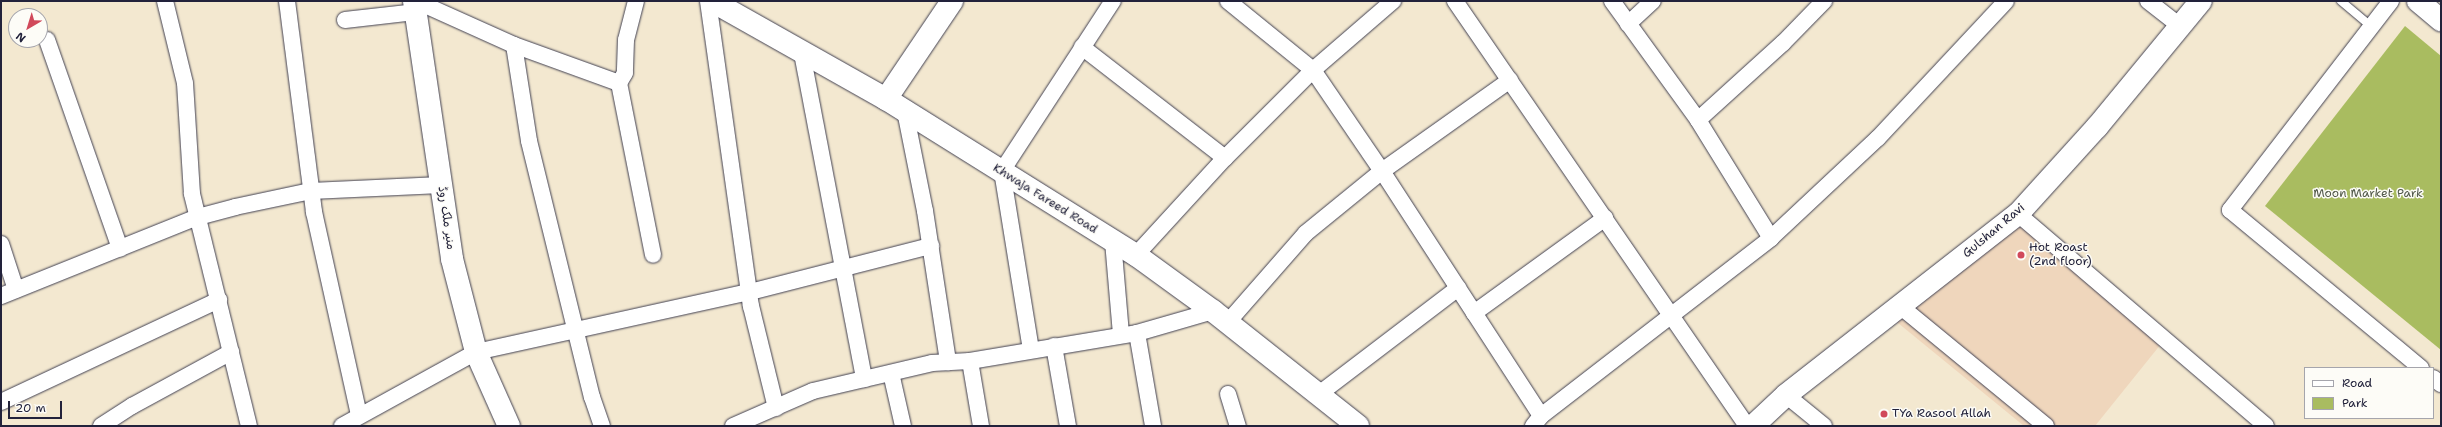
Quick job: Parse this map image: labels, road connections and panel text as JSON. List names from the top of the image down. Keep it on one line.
{"streets":{"street":["Khwaja Fareed Road","منیر ملک روڈ","Gulshan Ravi"]},"parks":["Moon Market Park"],"places":["Hot Roast (2nd floor)","TYa Rasool Allah"],"legend":["Road","Park"],"scale_bar":"20 m","north":"bottom left"}
